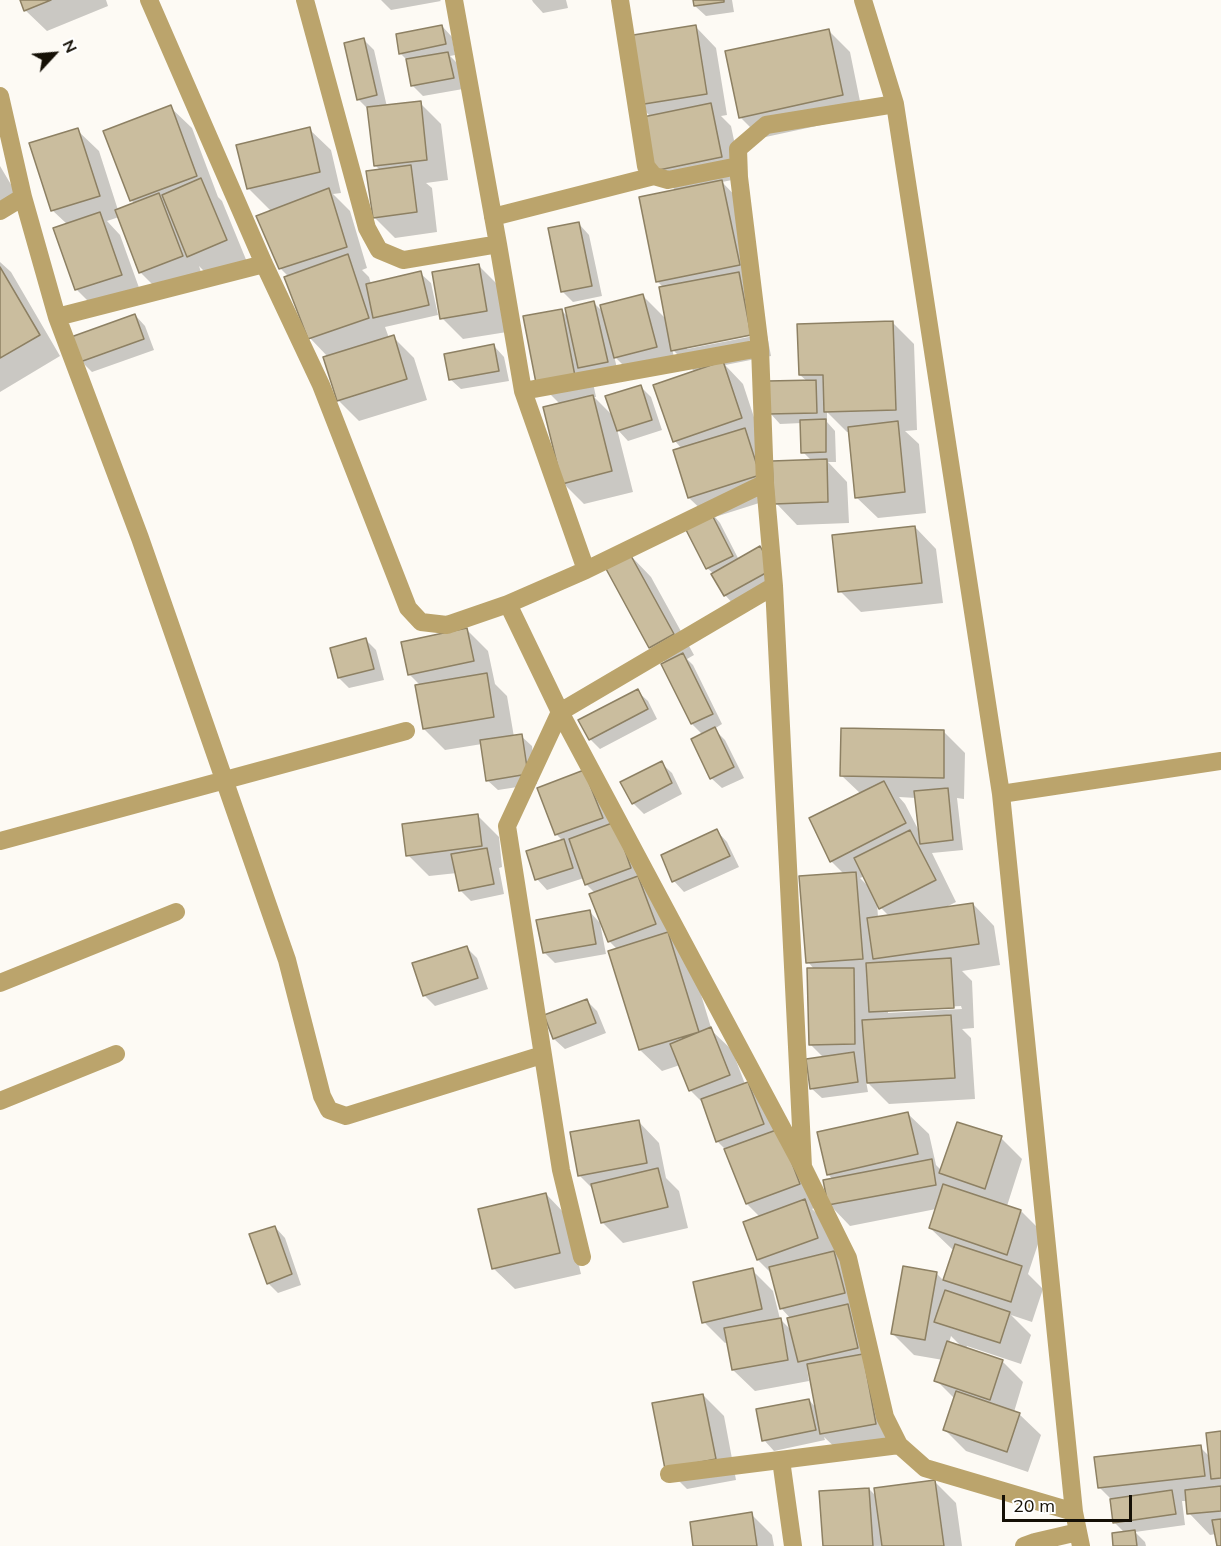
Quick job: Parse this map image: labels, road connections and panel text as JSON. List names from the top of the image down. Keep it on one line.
{"scale_bar":"20 m","north":"top right"}
